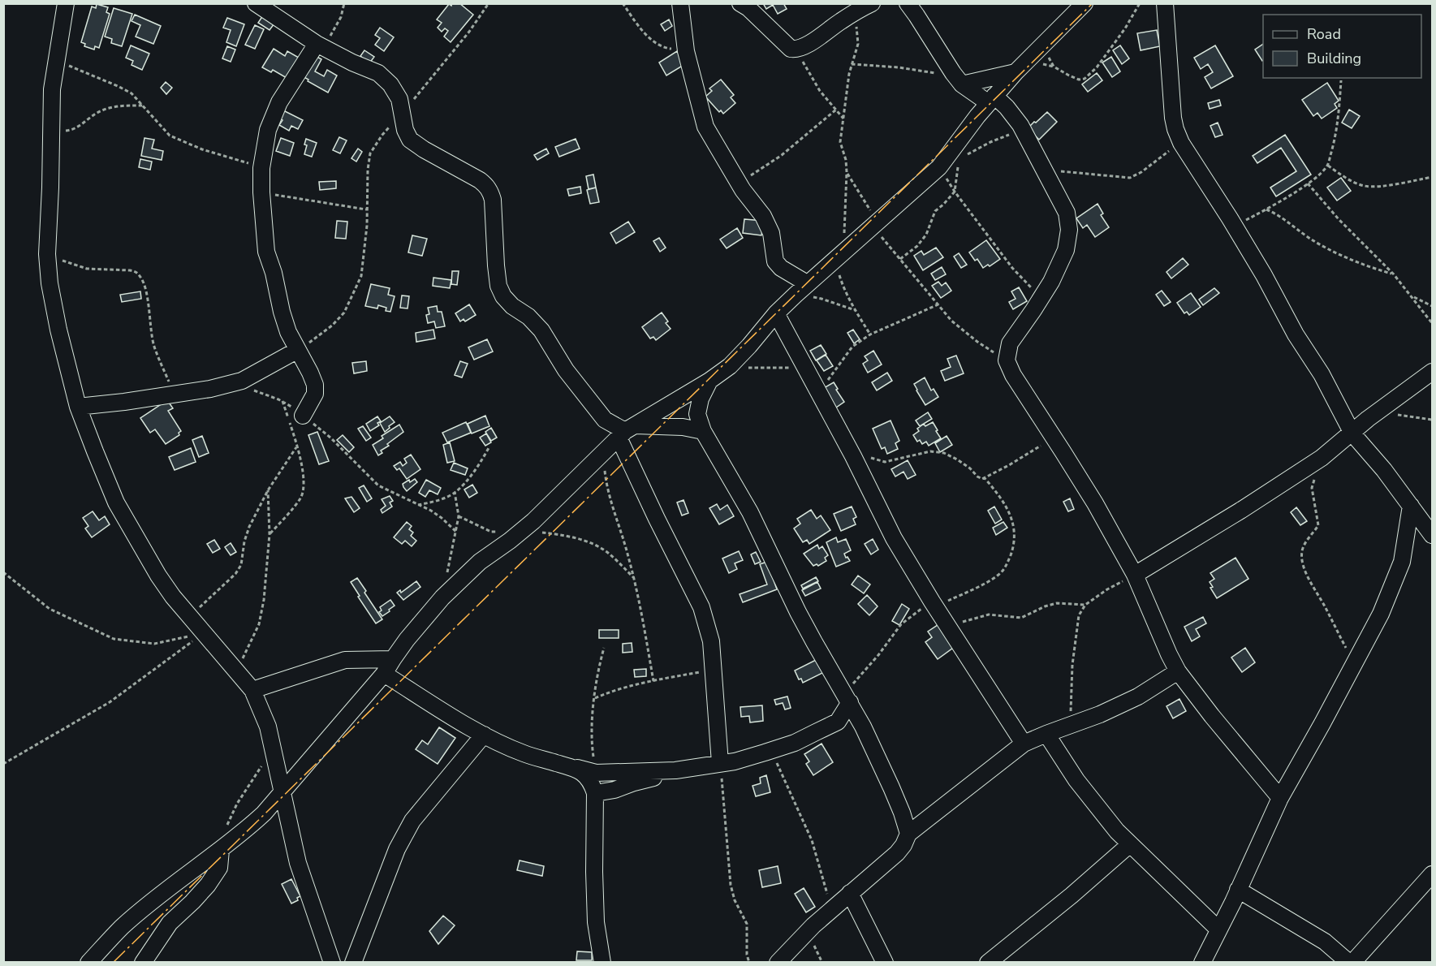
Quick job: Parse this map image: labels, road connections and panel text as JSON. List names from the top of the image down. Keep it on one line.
{"legend":["Road","Building"]}
